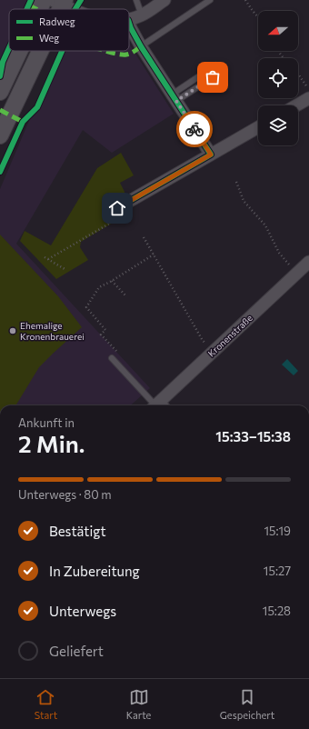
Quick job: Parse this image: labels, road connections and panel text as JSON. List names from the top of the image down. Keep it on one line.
{"streets":{"street":["Kronenstraße"]},"places":["Ehemalige Kronenbrauerei"],"legend":["Radweg","Weg"],"north":"left","page":{"heading":["2 Min.","Ankunft in","15:33–15:38"],"bar":"Unterwegs · 80 m","list":[["Bestätigt","15:19"],["In Zubereitung","15:27"],["Unterwegs","15:28"],"Geliefert"],"tabs":["Start","Karte","Gespeichert"]}}
